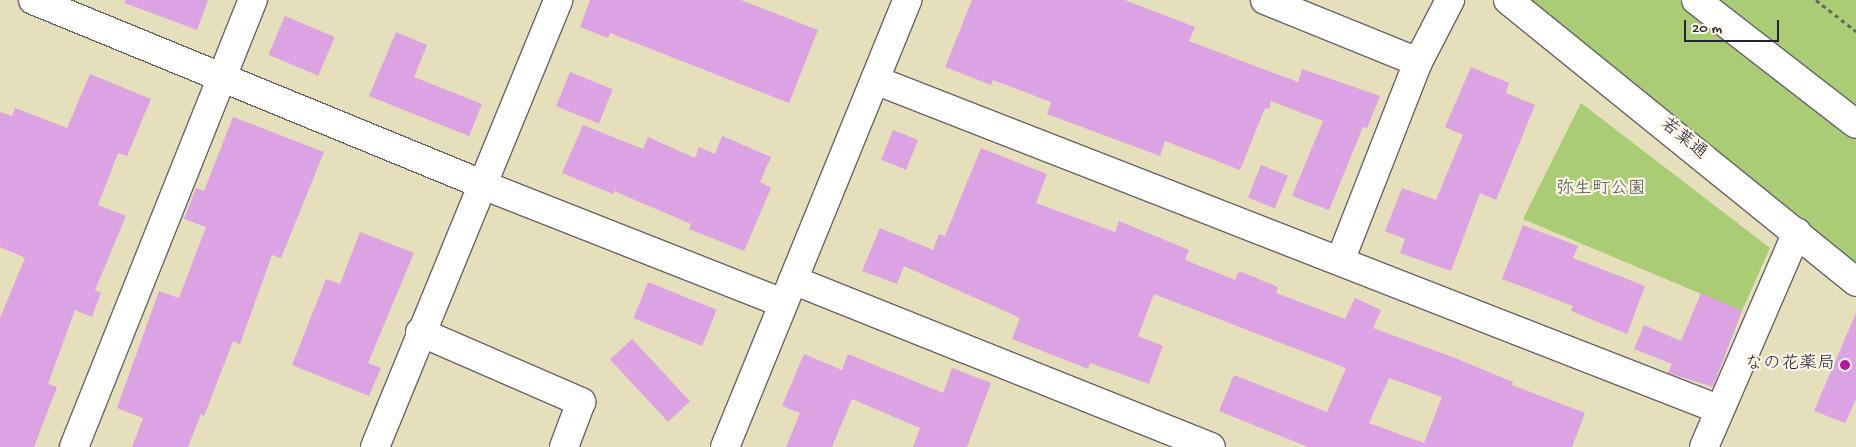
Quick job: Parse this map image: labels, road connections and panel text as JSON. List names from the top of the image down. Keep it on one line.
{"streets":{"street":["若葉通"]},"parks":["弥生町公園"],"places":["なの花薬局"],"scale_bar":"20 m"}
